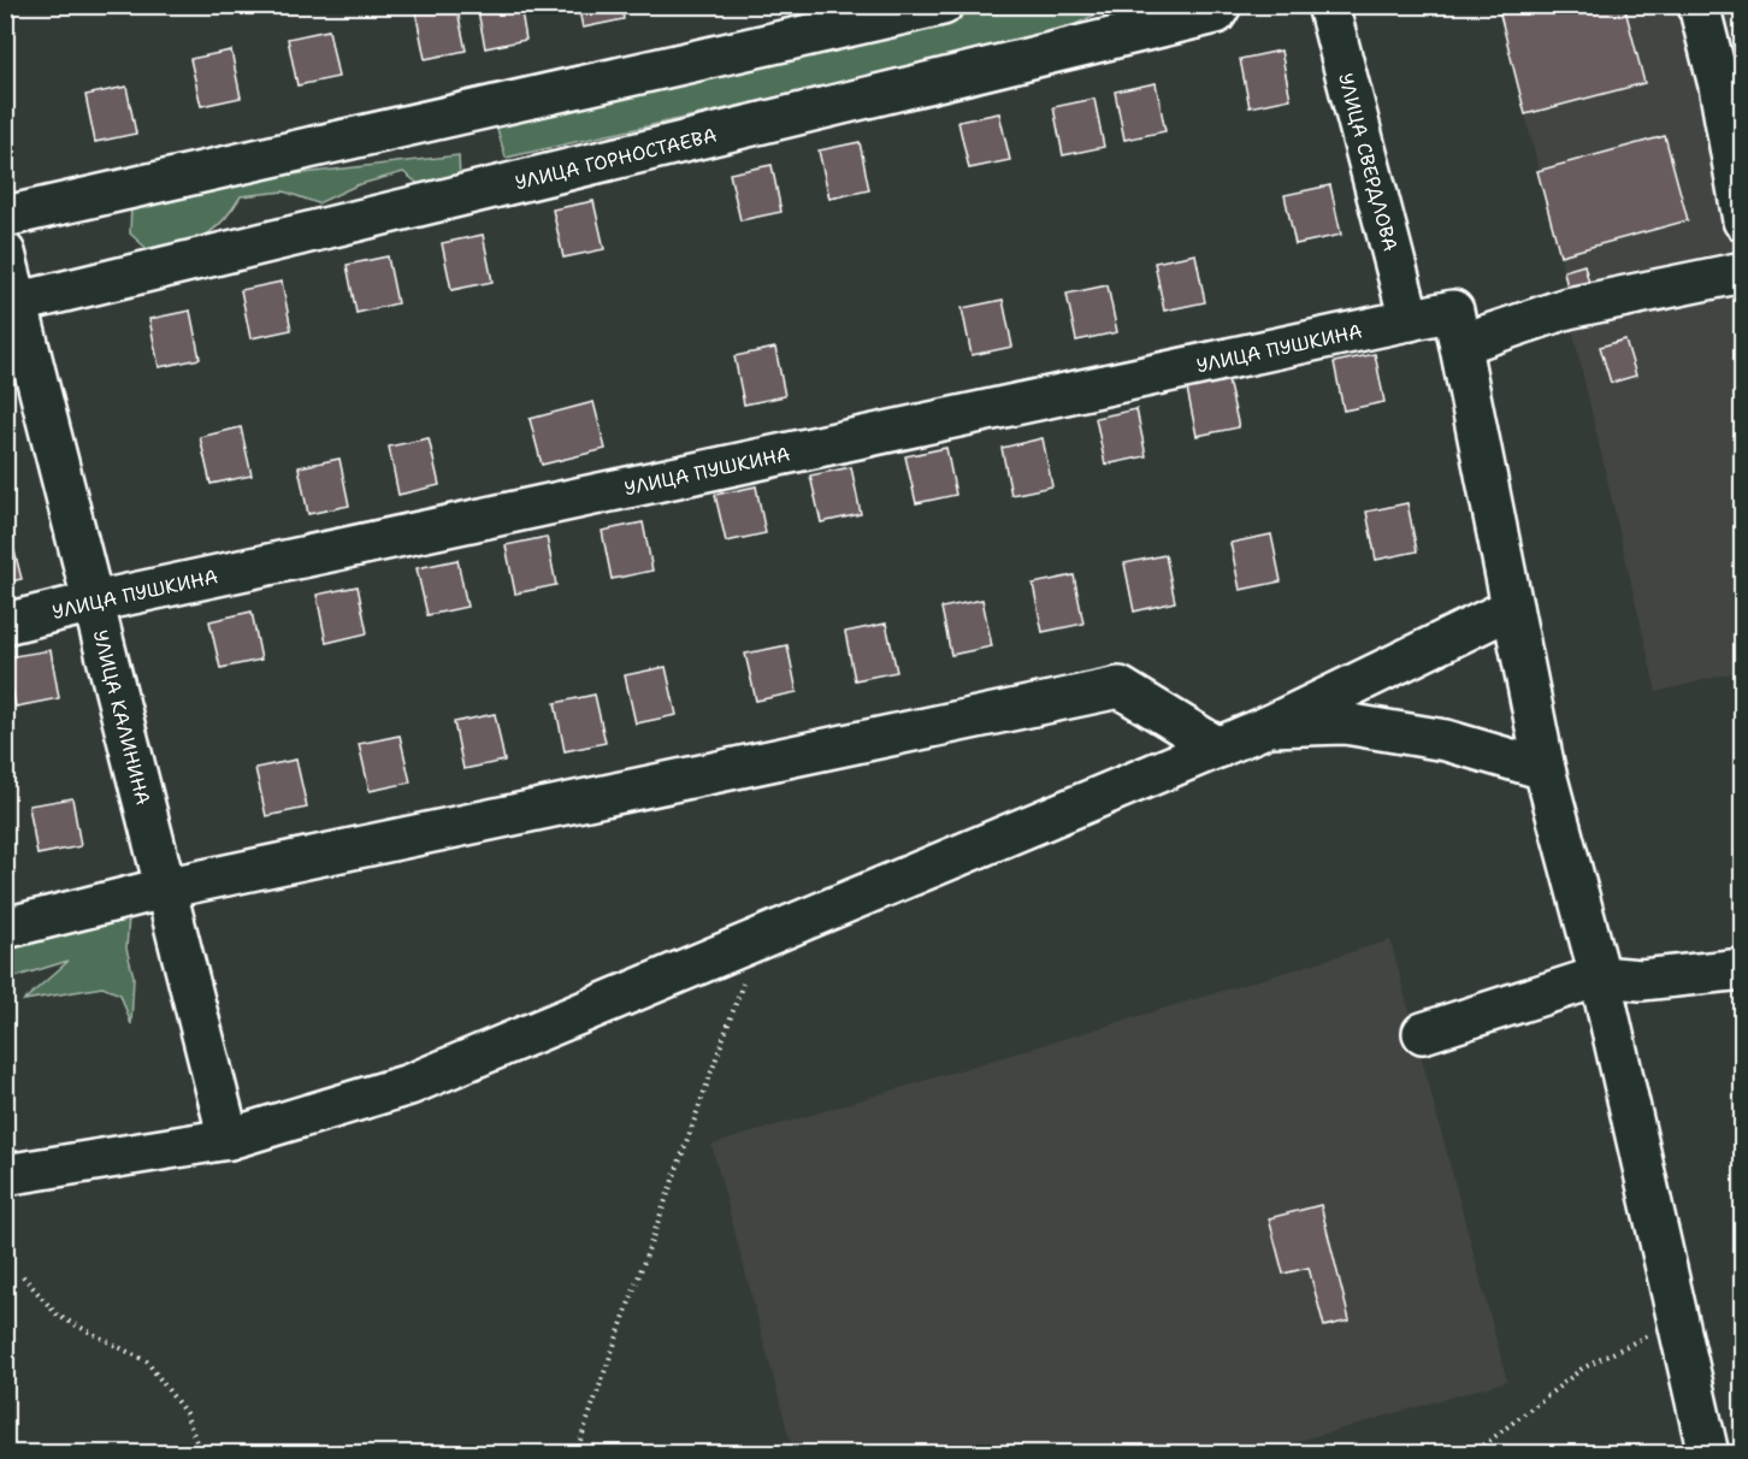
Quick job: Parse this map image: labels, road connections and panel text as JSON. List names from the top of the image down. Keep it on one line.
{"streets":{"street":["УЛИЦА ГОРНОСТАЕВА","УЛИЦА СВЕРДЛОВА","УЛИЦА ПУШКИНА","УЛИЦА КАЛИНИНА"]},"crossings":[["УЛИЦА ГОРНОСТАЕВА","УЛИЦА КАЛИНИНА"],["УЛИЦА СВЕРДЛОВА","УЛИЦА ПУШКИНА"],["УЛИЦА ПУШКИНА","УЛИЦА КАЛИНИНА"]]}
